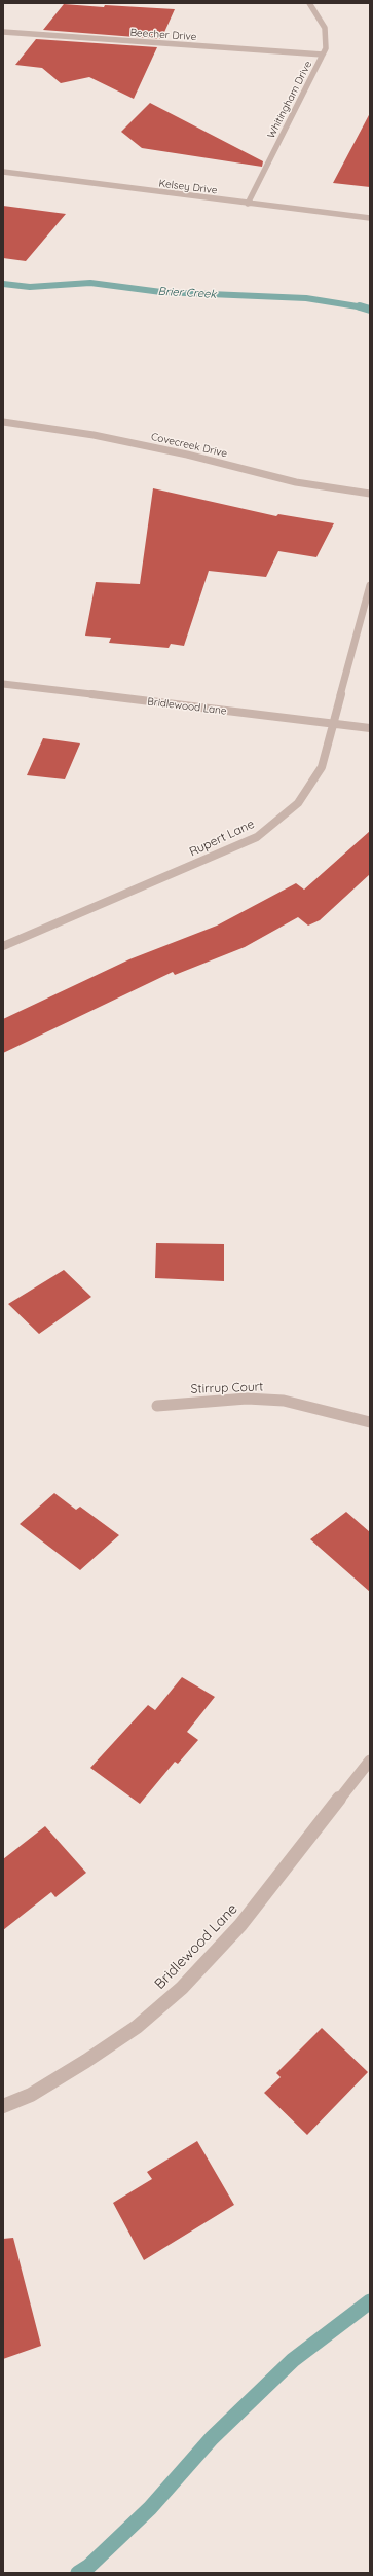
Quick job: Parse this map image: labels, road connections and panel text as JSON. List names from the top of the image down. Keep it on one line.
{"streets":{"street":["Beecher Drive","Whitingham Drive","Kelsey Drive","Covecreek Drive","Bridlewood Lane","Rupert Lane","Stirrup Court"]},"crossings":[["Beecher Drive","Whitingham Drive"],["Whitingham Drive","Kelsey Drive"],["Bridlewood Lane","Rupert Lane"]],"water":["Brier Creek"]}
